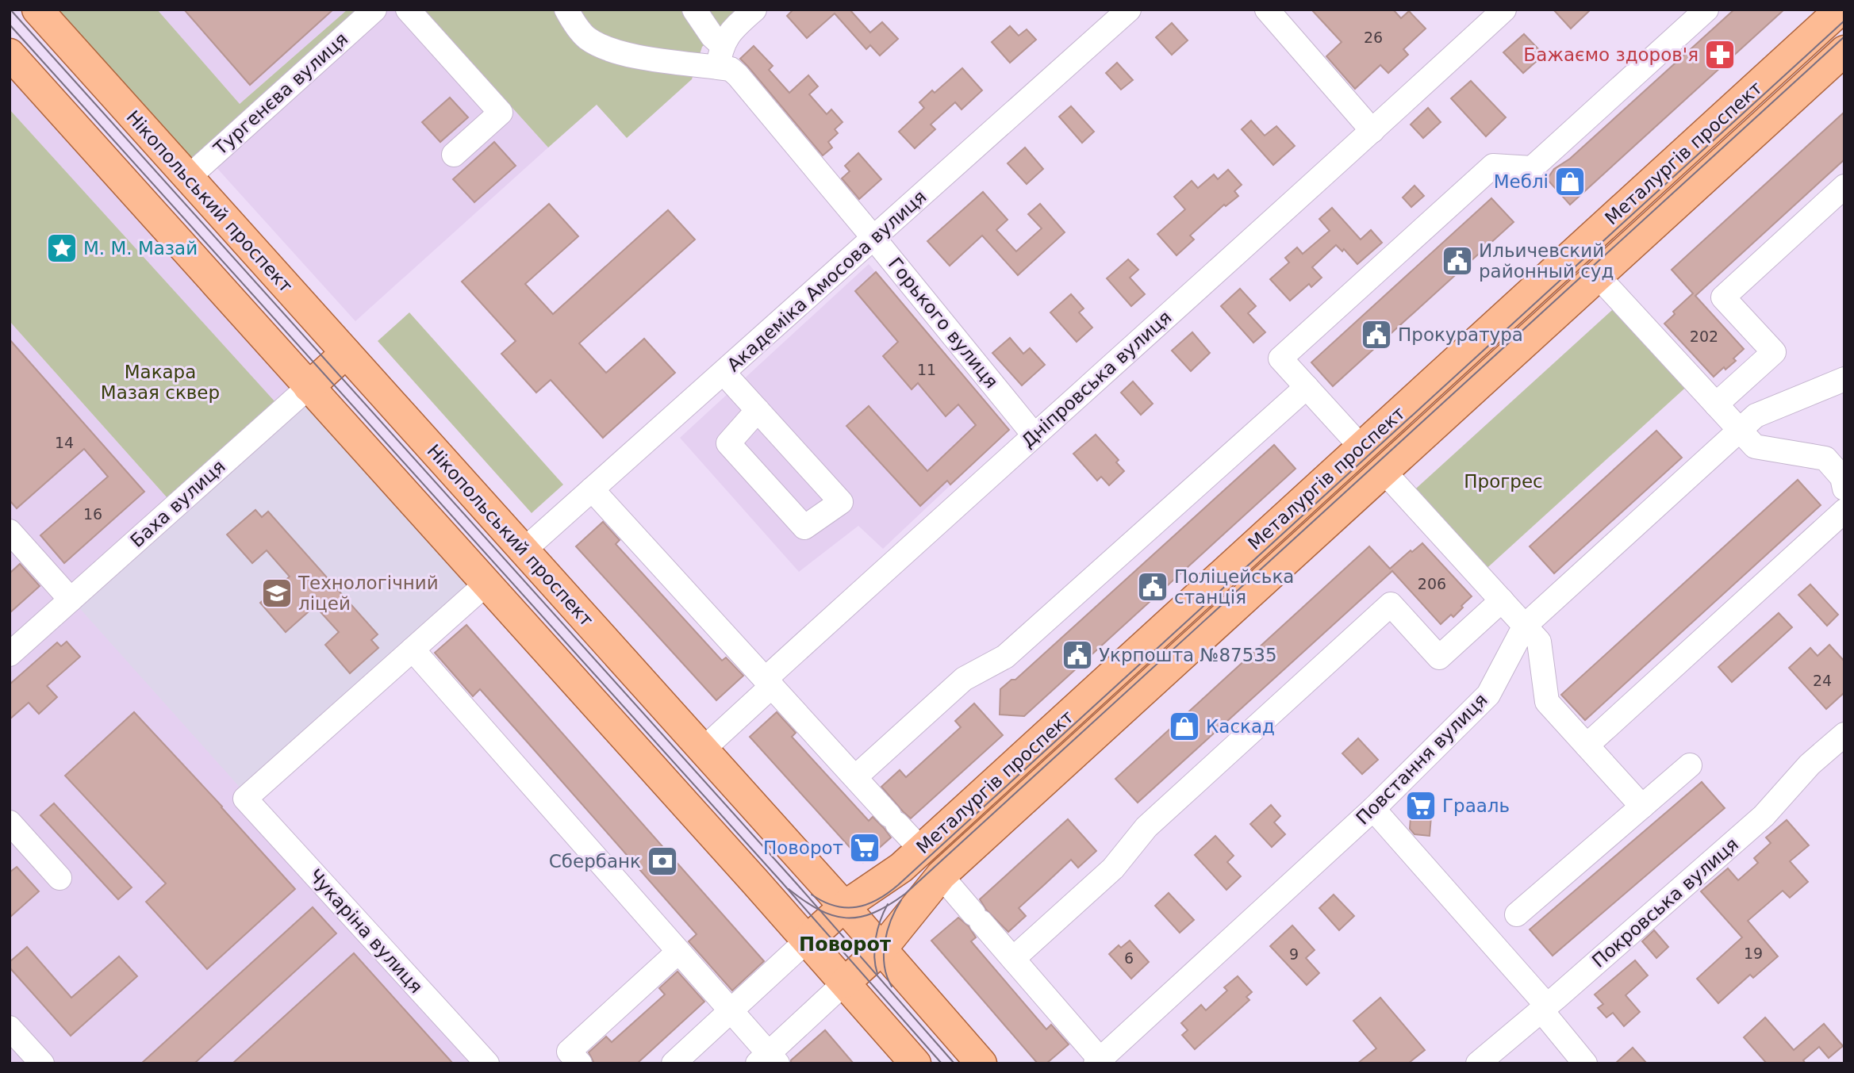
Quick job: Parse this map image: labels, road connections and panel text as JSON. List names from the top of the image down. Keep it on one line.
{"streets":{"main road":["Металургів проспект","Нікопольський проспект","Баха вулиця"],"street":["Тургенєва вулиця","Академіка Амосова вулиця","Горького вулиця","Дніпровська вулиця","Повстання вулиця","Покровська вулиця","Чукаріна вулиця"]},"crossings":[["Тургенєва вулиця","Нікопольський проспект"],["Металургів проспект","Нікопольський проспект"],["Нікопольський проспект","Академіка Амосова вулиця"],["Нікопольський проспект","Дніпровська вулиця"],["Нікопольський проспект","Баха вулиця"],["Академіка Амосова вулиця","Горького вулиця"],["Горького вулиця","Дніпровська вулиця"]],"districts":["Поворот"],"parks":["Макара Мазая сквер","Прогрес"],"places":{"pharmacy":["Бажаємо здоров'я"],"shop":["Меблі","Каскад"],"place":["М. М. Мазай"],"public building":["Ильичевский районный суд","Прокуратура","Поліцейська станція","Укрпошта №87535"],"school or university":["Технологічний ліцей"],"supermarket":["Грааль","Поворот"],"bank":["Сбербанк"]},"house_numbers":["26","202","11","14","16","206","24","19","9","6"]}
